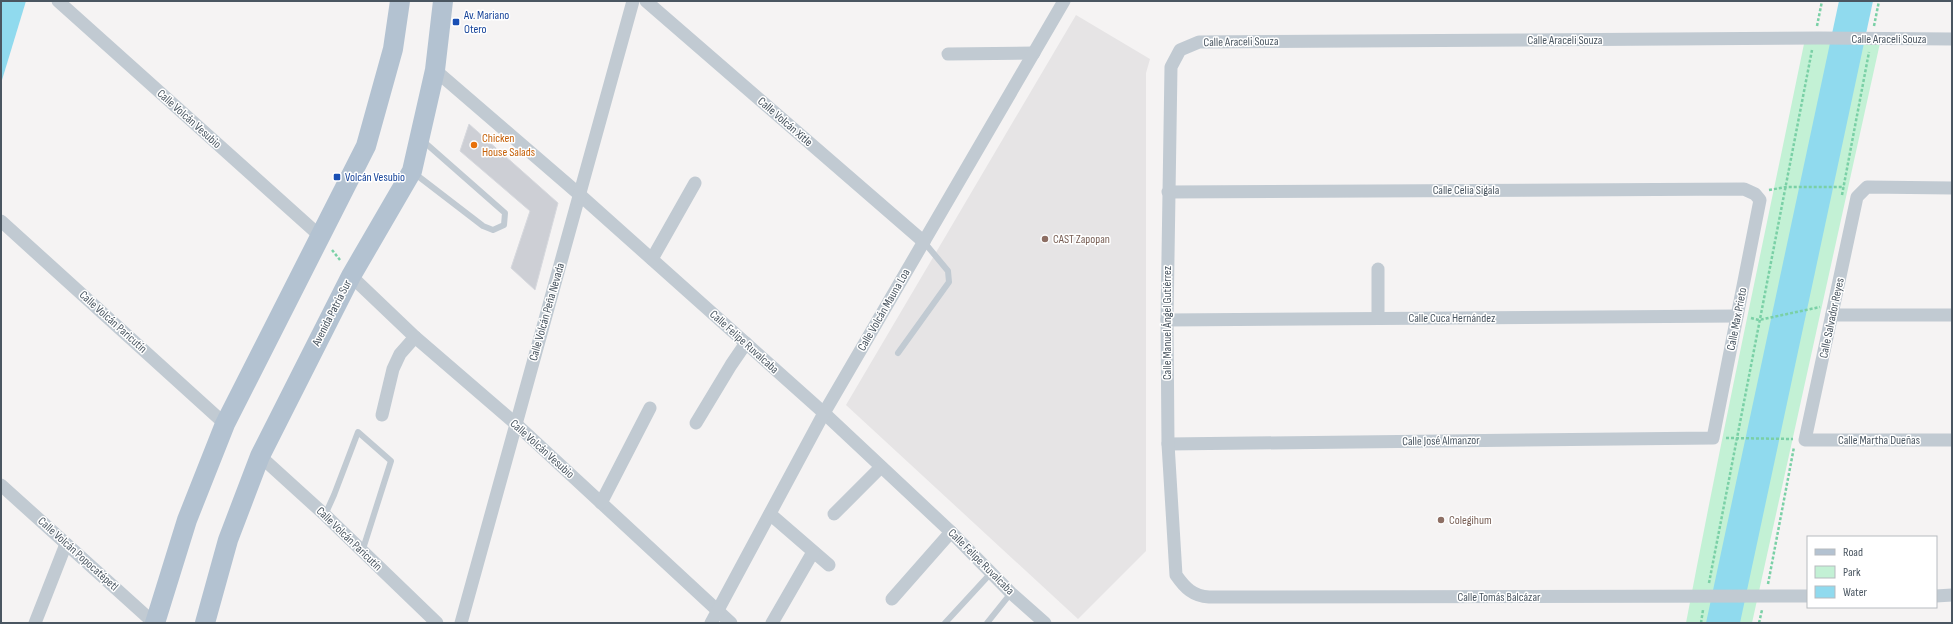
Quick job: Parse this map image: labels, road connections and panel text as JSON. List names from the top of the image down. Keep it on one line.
{"streets":{"main road":["Avenida Patria Sur"],"street":["Calle Araceli Souza","Calle Volcán Vesubio","Calle Volcán Xitle","Calle Celia Sigala","Calle Volcán Mauna Loa","Calle Volcán Peña Nevada","Calle Cuca Hernández","Calle Salvador Reyes","Calle Max Prieto","Calle Volcán Paricutín","Calle Manuel Ángel Gutiérrez","Calle Felipe Ruvalcaba","Calle Martha Dueñas","Calle José Almanzor","Calle Volcán Popocatépetl","Calle Tomás Balcázar"]},"crossings":[["Calle Araceli Souza","Calle Manuel Ángel Gutiérrez"],["Calle Volcán Vesubio","Calle Volcán Mauna Loa"],["Calle Volcán Vesubio","Calle Volcán Peña Nevada"],["Calle Volcán Vesubio","Avenida Patria Sur"],["Calle Volcán Xitle","Calle Volcán Mauna Loa"],["Calle Celia Sigala","Calle Max Prieto"],["Calle Celia Sigala","Calle Manuel Ángel Gutiérrez"],["Calle Volcán Mauna Loa","Calle Felipe Ruvalcaba"],["Calle Volcán Peña Nevada","Calle Felipe Ruvalcaba"],["Avenida Patria Sur","Calle Volcán Paricutín"],["Avenida Patria Sur","Calle Felipe Ruvalcaba"],["Calle Cuca Hernández","Calle Max Prieto"],["Calle Cuca Hernández","Calle Manuel Ángel Gutiérrez"],["Calle Salvador Reyes","Calle Martha Dueñas"],["Calle Max Prieto","Calle José Almanzor"],["Calle Manuel Ángel Gutiérrez","Calle José Almanzor"],["Calle Manuel Ángel Gutiérrez","Calle Tomás Balcázar"]],"places":{"transit":["Av. Mariano Otero","Volcán Vesubio"],"other":["Chicken House Salads","CAST Zapopan","Colegihum"]},"legend":["Road","Park","Water"]}
